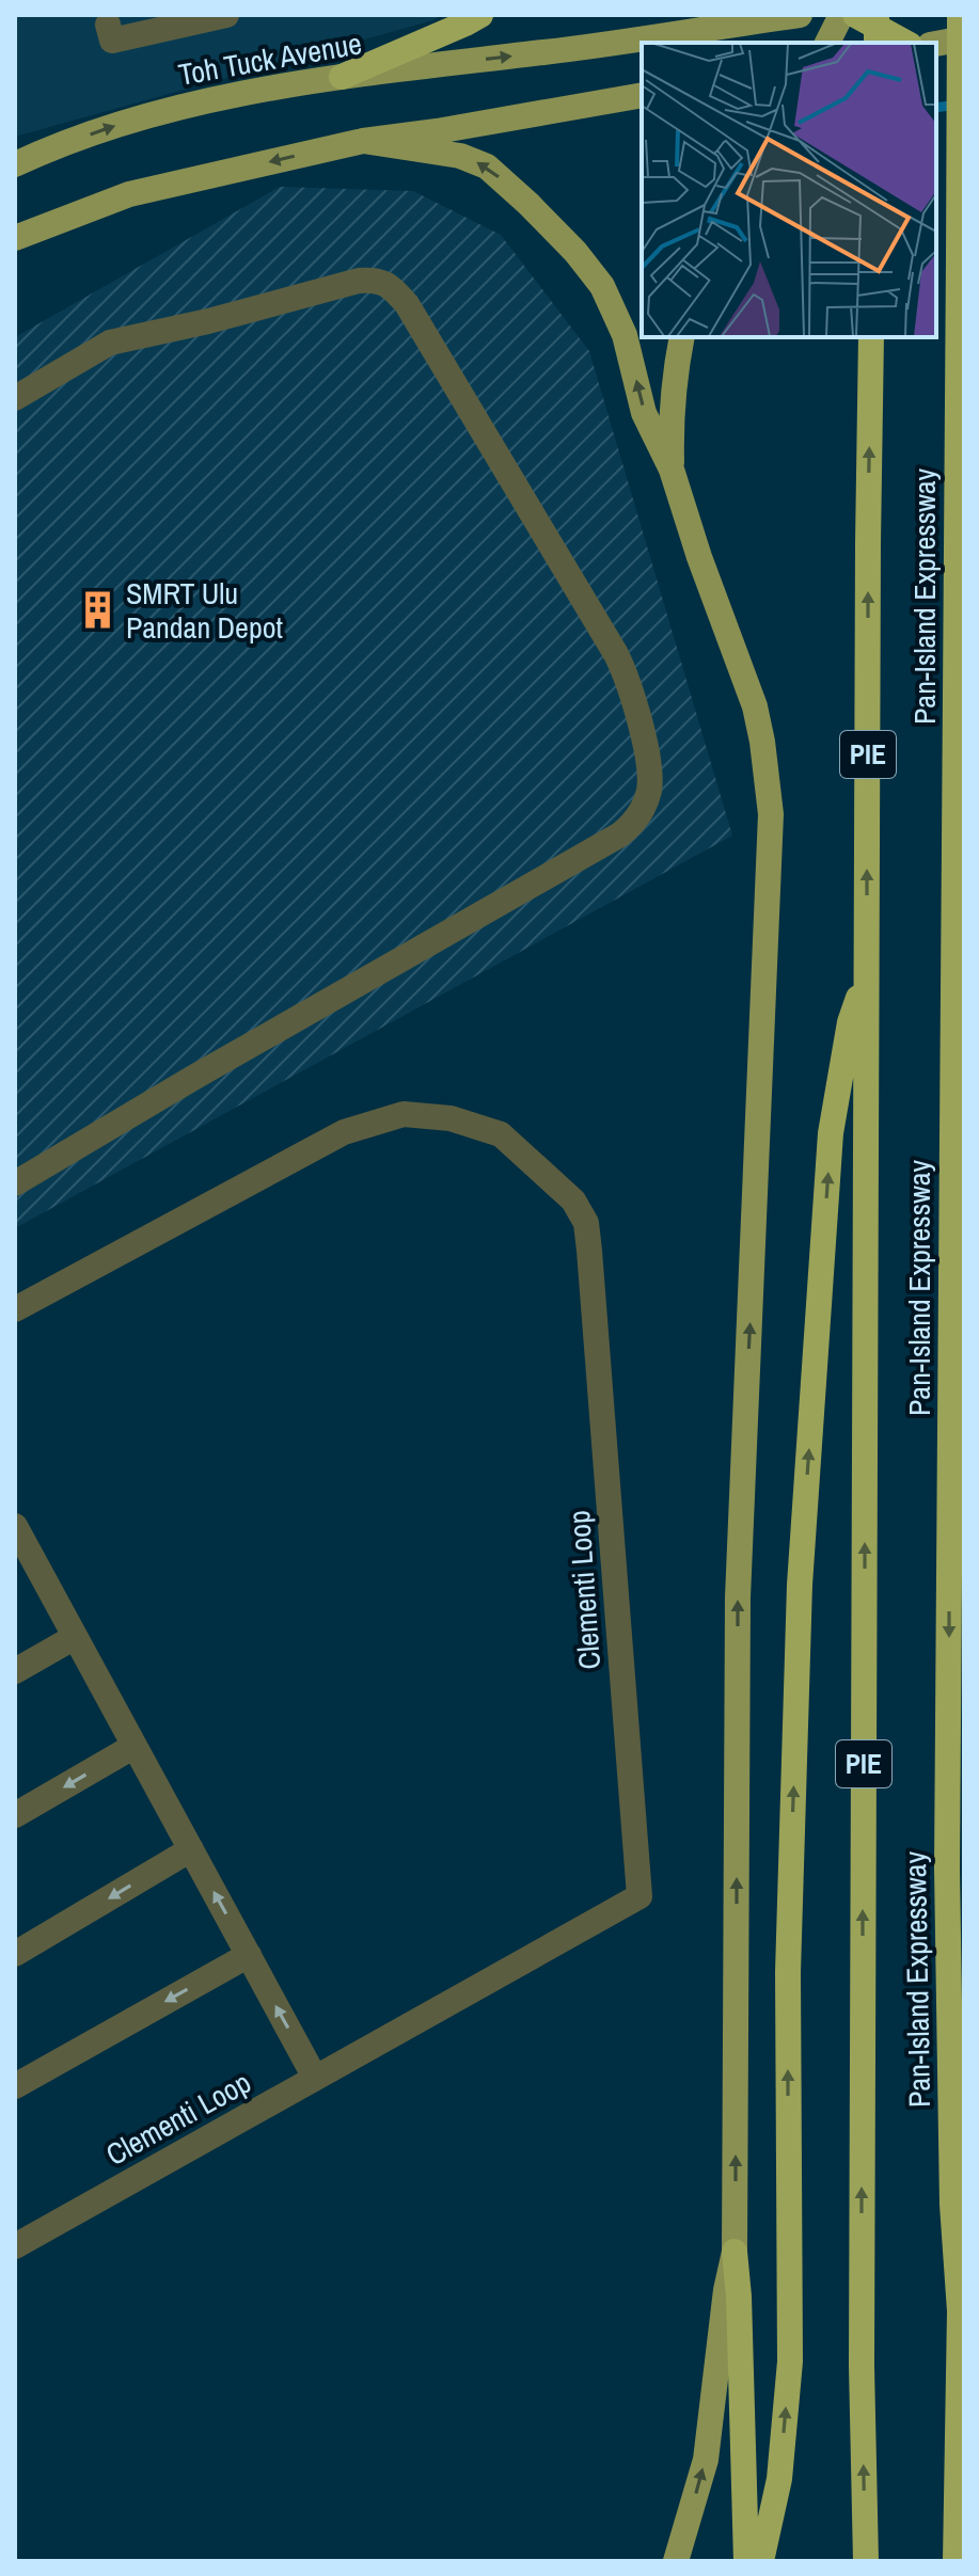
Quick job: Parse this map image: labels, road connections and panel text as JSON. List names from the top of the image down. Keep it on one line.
{"streets":{"highway":["Pan-Island Expressway","PIE"],"main road":["Toh Tuck Avenue"],"street":["Clementi Loop"]},"places":{"building":["SMRT Ulu Pandan Depot"]}}
